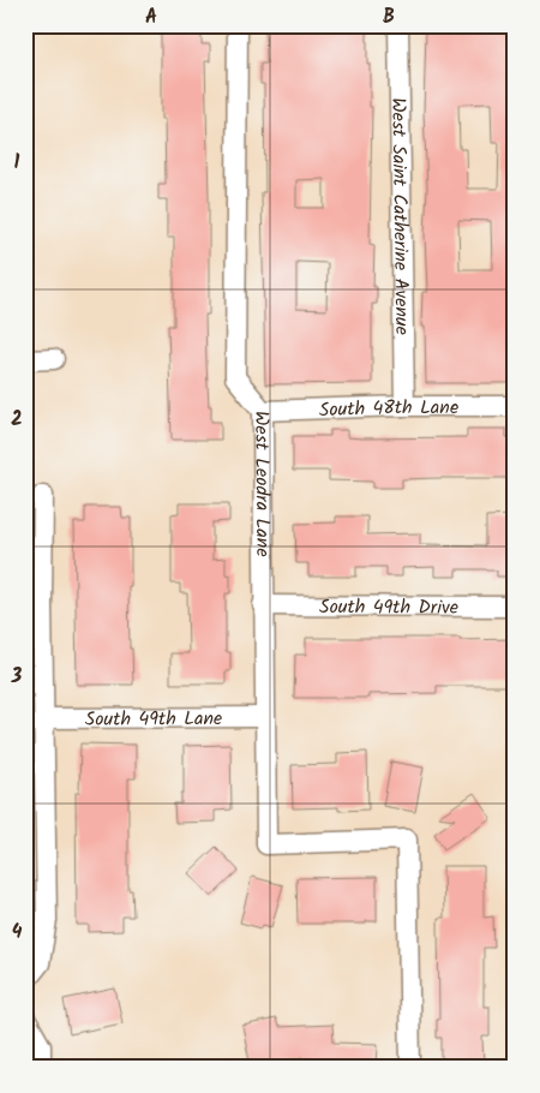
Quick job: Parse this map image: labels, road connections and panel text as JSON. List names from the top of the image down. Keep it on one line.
{"streets":{"street":["West Saint Catherine Avenue","South 48th Lane","West Leodra Lane","South 49th Drive","South 49th Lane"]},"crossings":[["West Saint Catherine Avenue","South 48th Lane"],["South 48th Lane","West Leodra Lane"],["West Leodra Lane","South 49th Drive"],["West Leodra Lane","South 49th Lane"]],"grid":{"columns":["A","B"],"rows":["1","2","3","4"]}}
